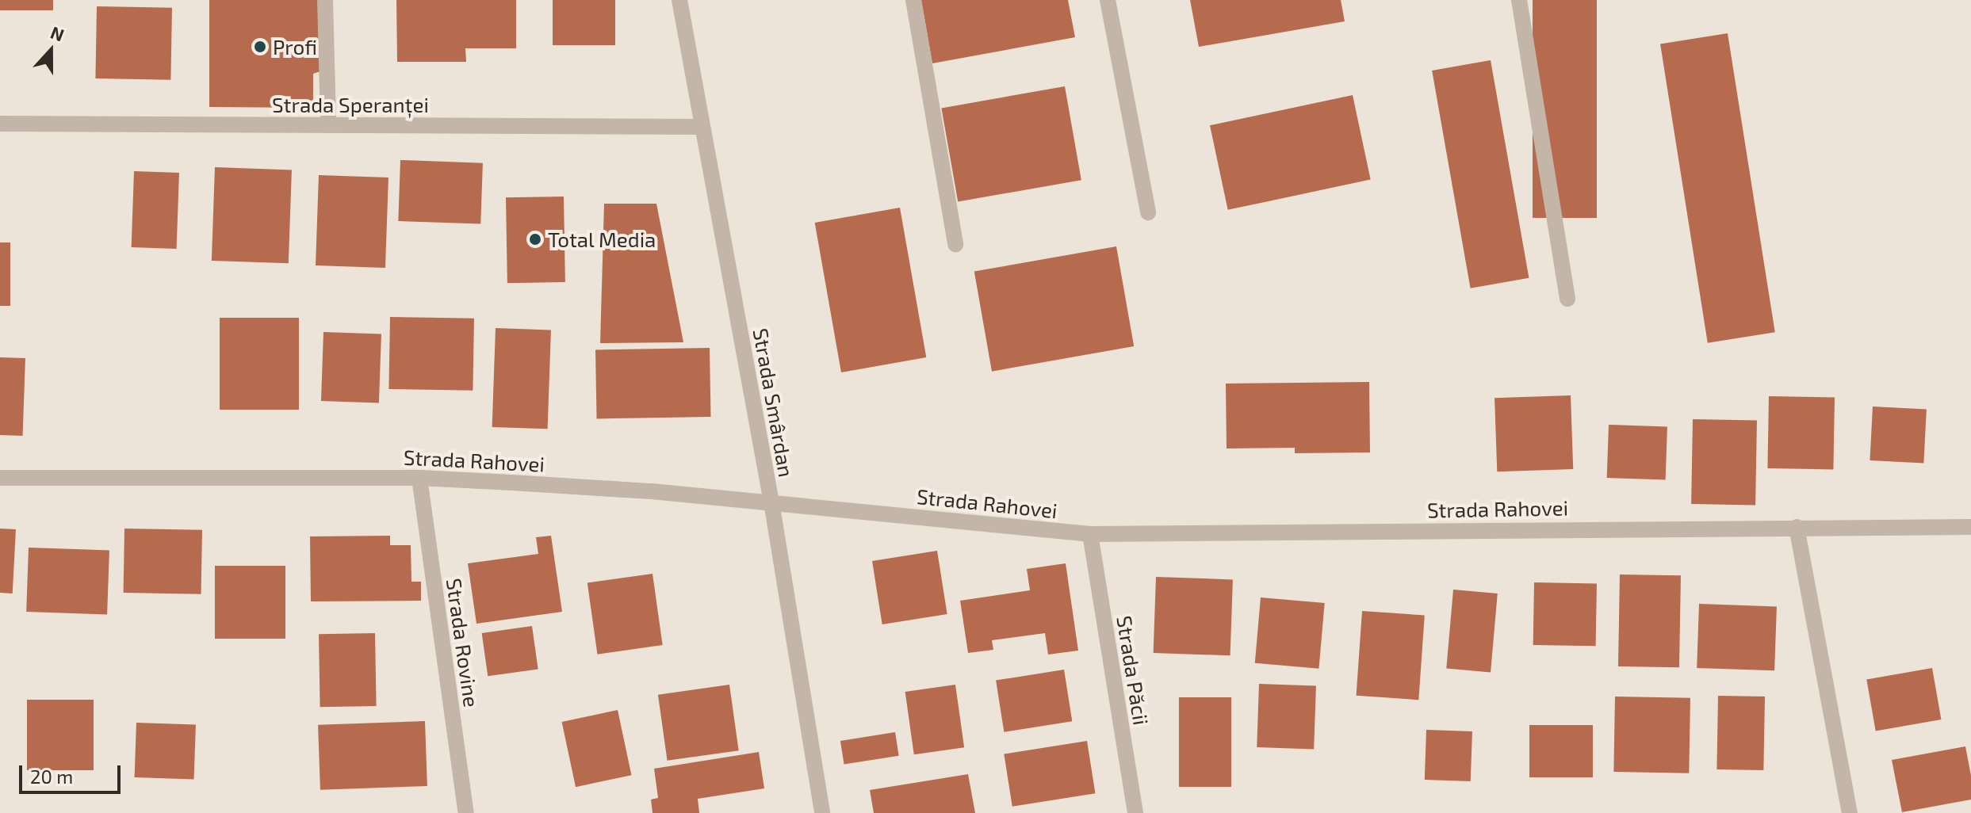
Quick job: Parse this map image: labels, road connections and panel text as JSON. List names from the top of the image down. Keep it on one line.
{"streets":{"street":["Strada Speranței","Strada Smârdan","Strada Rahovei","Strada Rovine","Strada Păcii"]},"crossings":[["Strada Speranței","Strada Smârdan"],["Strada Smârdan","Strada Rahovei"],["Strada Rahovei","Strada Rovine"],["Strada Rahovei","Strada Păcii"]],"places":["Profi","Total Media"],"scale_bar":"20 m","north":"top"}
